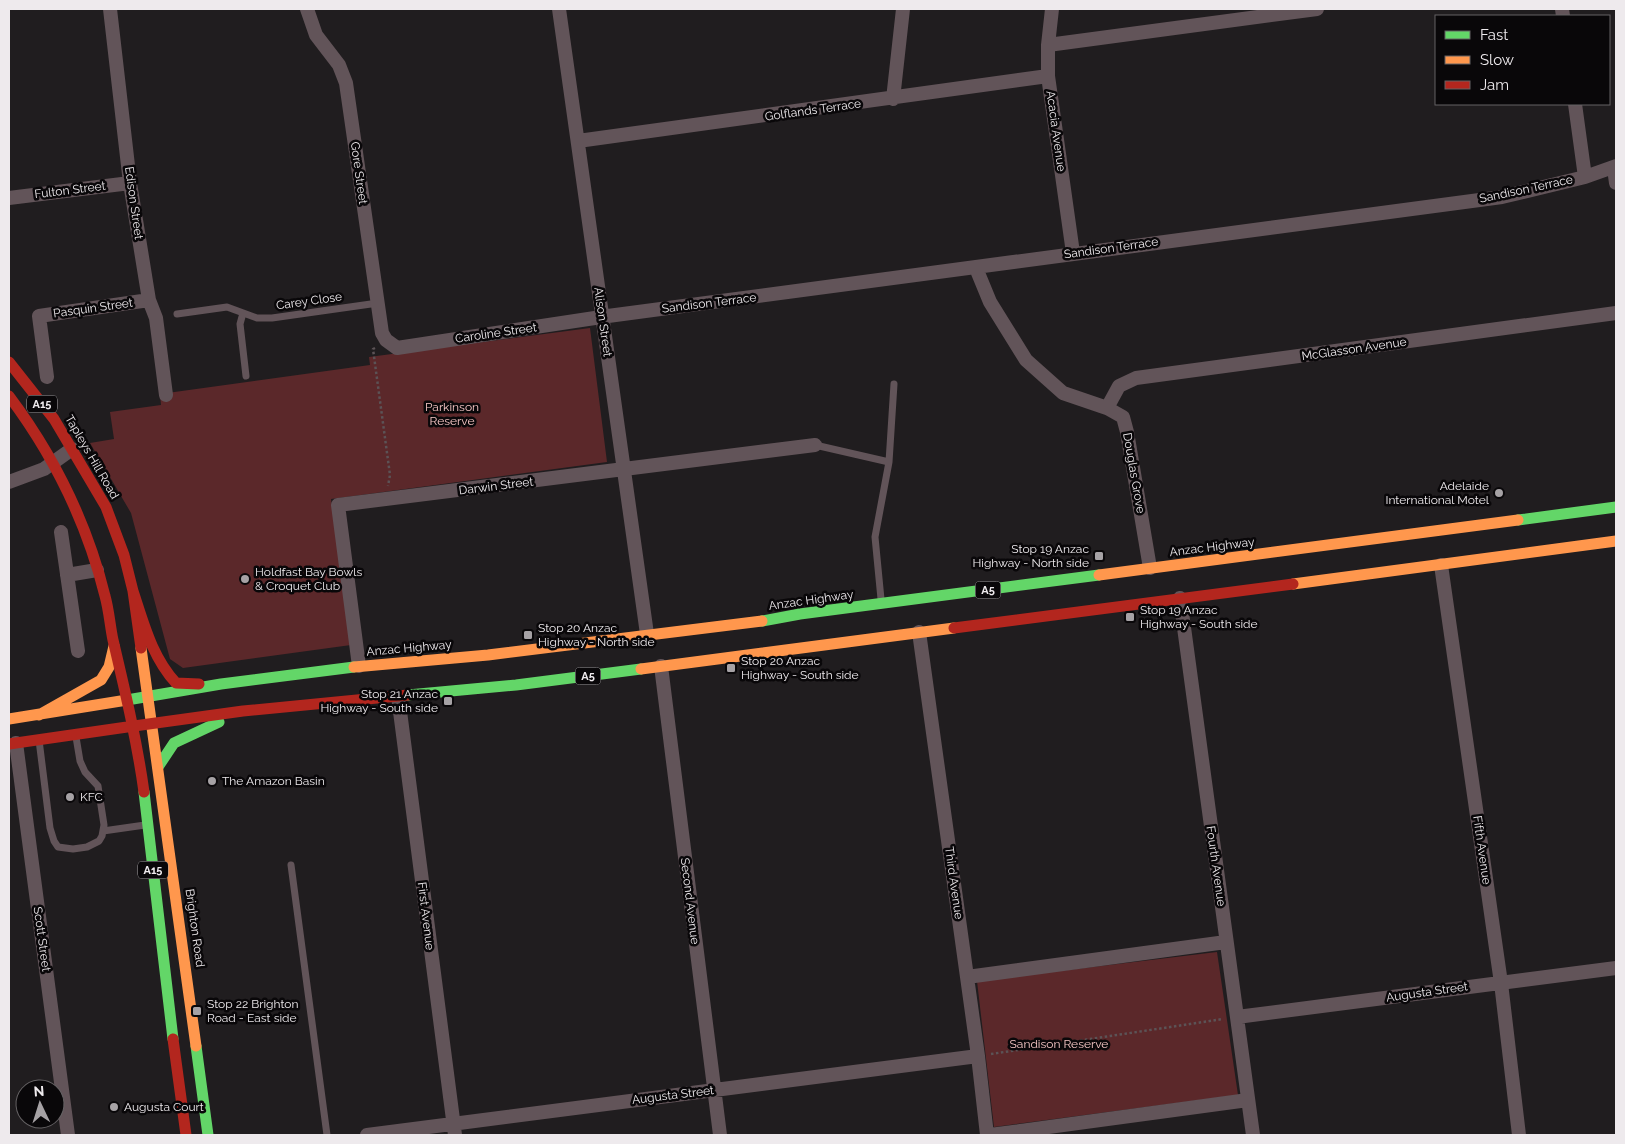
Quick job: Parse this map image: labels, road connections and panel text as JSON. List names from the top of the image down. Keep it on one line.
{"streets":{"main road":["A15","Tapleys Hill Road","Anzac Highway","A5","Brighton Road"],"street":["Golflands Terrace","Acacia Avenue","Gore Street","Sandison Terrace","Fulton Street","Edison Street","Pasquin Street","Alison Street","Caroline Street","McGlasson Avenue","Douglas Grove","Darwin Street","Fifth Avenue","Fourth Avenue","Third Avenue","Second Avenue","First Avenue","Scott Street","Augusta Street"],"lane":["Carey Close"]},"crossings":[["Golflands Terrace","Acacia Avenue"],["Golflands Terrace","Alison Street"],["Acacia Avenue","Sandison Terrace"],["Gore Street","Carey Close"],["Gore Street","Caroline Street"],["Sandison Terrace","Alison Street"],["Sandison Terrace","Caroline Street"],["Sandison Terrace","Douglas Grove"],["Fulton Street","Edison Street"],["Edison Street","Pasquin Street"],["Alison Street","Caroline Street"],["Alison Street","Darwin Street"],["Alison Street","Anzac Highway"],["McGlasson Avenue","Douglas Grove"],["A15","Tapleys Hill Road"],["A15","Anzac Highway"],["A15","A5"],["A15","Brighton Road"],["Tapleys Hill Road","Anzac Highway"],["Douglas Grove","Anzac Highway"],["Darwin Street","Anzac Highway"],["A5","Fifth Avenue"],["A5","Fourth Avenue"],["A5","Third Avenue"],["A5","Second Avenue"],["A5","First Avenue"],["A5","Brighton Road"],["Fifth Avenue","Augusta Street"],["Fourth Avenue","Augusta Street"],["Third Avenue","Augusta Street"],["Second Avenue","Augusta Street"],["First Avenue","Augusta Street"]],"parks":["Parkinson Reserve","Sandison Reserve"],"places":{"other":["Adelaide International Motel","Holdfast Bay Bowls & Croquet Club","The Amazon Basin","KFC","Augusta Court"],"transit":["Stop 19 Anzac Highway - North side","Stop 19 Anzac Highway - South side","Stop 20 Anzac Highway - North side","Stop 20 Anzac Highway - South side","Stop 21 Anzac Highway - South side","Stop 22 Brighton Road - East side"]},"legend":["Fast","Slow","Jam"],"north":"top"}
